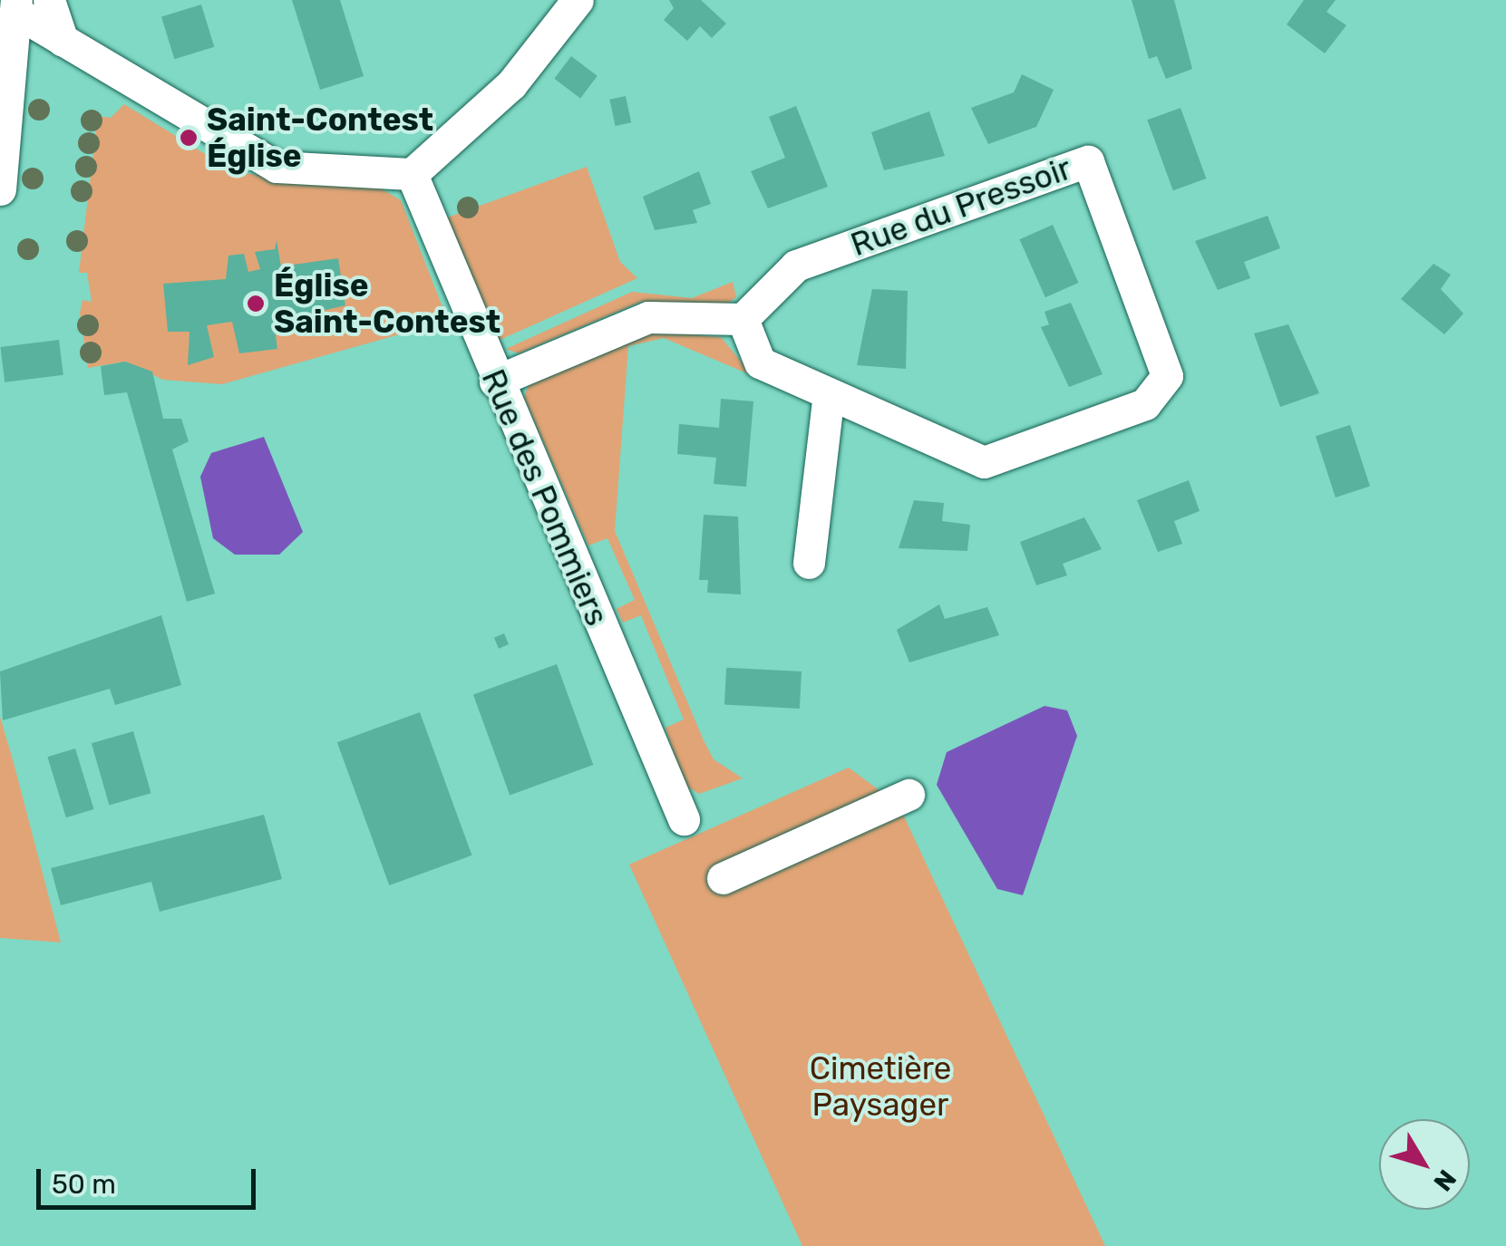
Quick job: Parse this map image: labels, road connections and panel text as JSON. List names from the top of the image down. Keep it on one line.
{"streets":{"street":["Rue du Pressoir","Rue des Pommiers"]},"parks":["Cimetière Paysager"],"places":["Saint-Contest Église","Église Saint-Contest"],"scale_bar":"50 m","north":"bottom right"}
